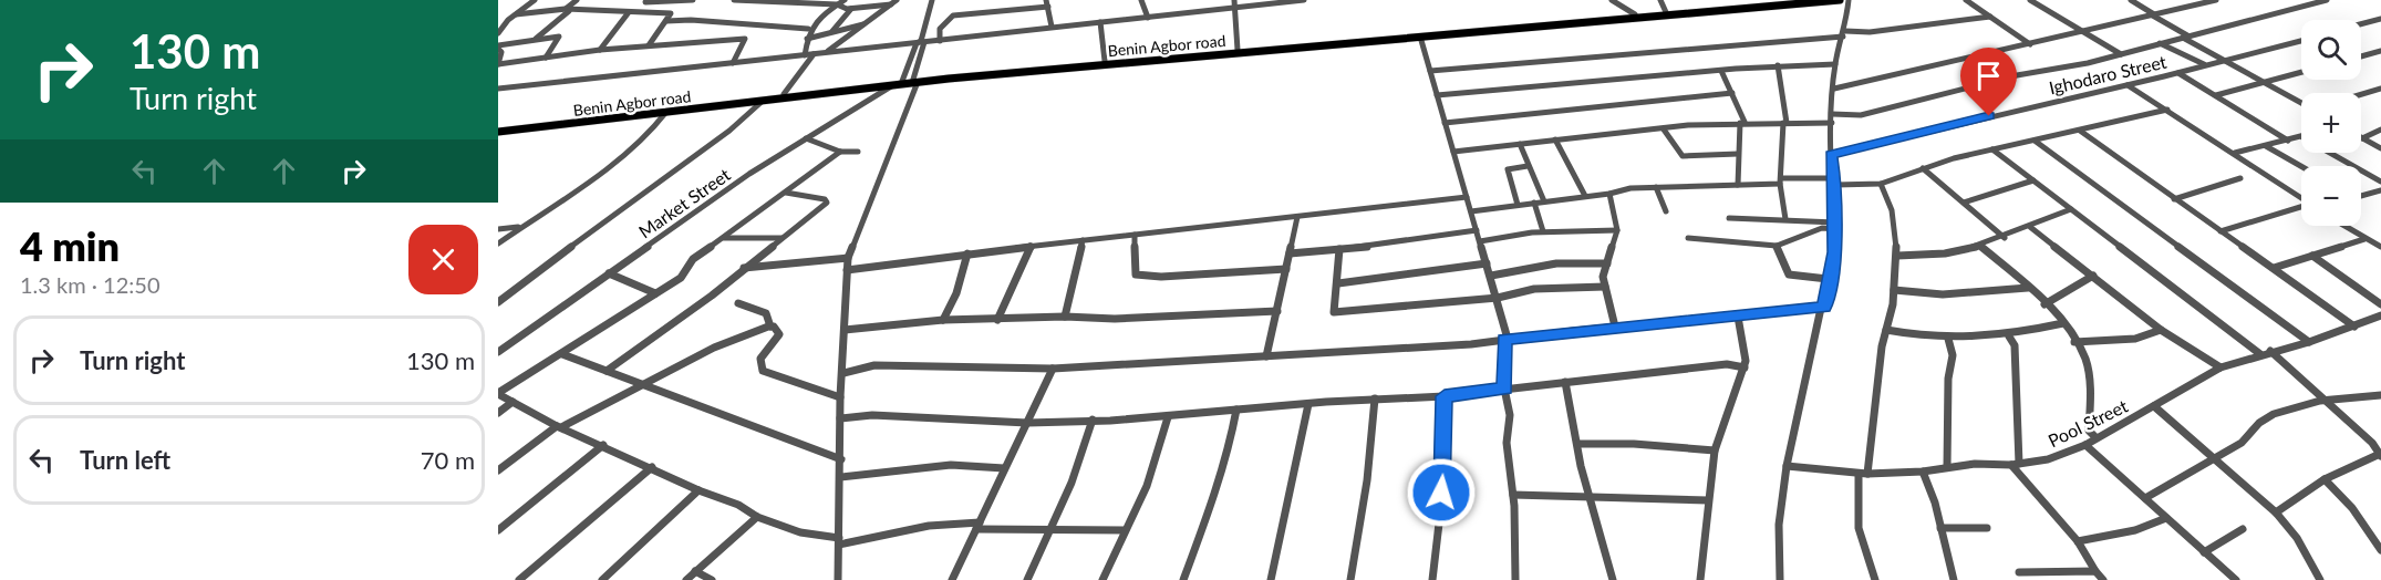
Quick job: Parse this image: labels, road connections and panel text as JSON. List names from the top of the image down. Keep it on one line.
{"streets":{"highway":["Benin Agbor road"],"street":["Ighodaro Street","Market Street","Pool Street"]},"crossings":[["Benin Agbor road","Market Street"]],"page":{"turn":["130 m","Turn right"],"map_buttons":["+","−"],"heading":["4 min","1.3 km · 12:50"],"list":[{"name":"Turn right","value":"130 m"},{"name":"Turn left","value":"70 m"}]}}
